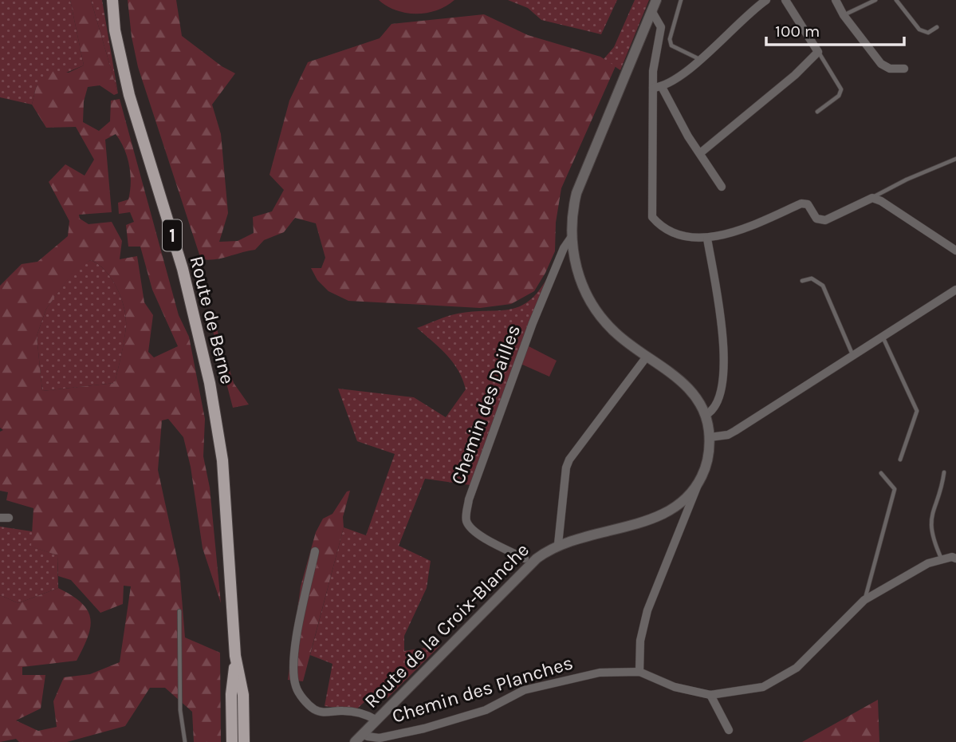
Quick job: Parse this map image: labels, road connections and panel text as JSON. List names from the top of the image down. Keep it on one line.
{"streets":{"main road":["1","Route de Berne"],"street":["Chemin des Dailles","Route de la Croix-Blanche","Chemin des Planches"]},"crossings":[["Chemin des Dailles","Route de la Croix-Blanche"],["Route de la Croix-Blanche","Chemin des Planches"]],"scale_bar":"100 m"}
